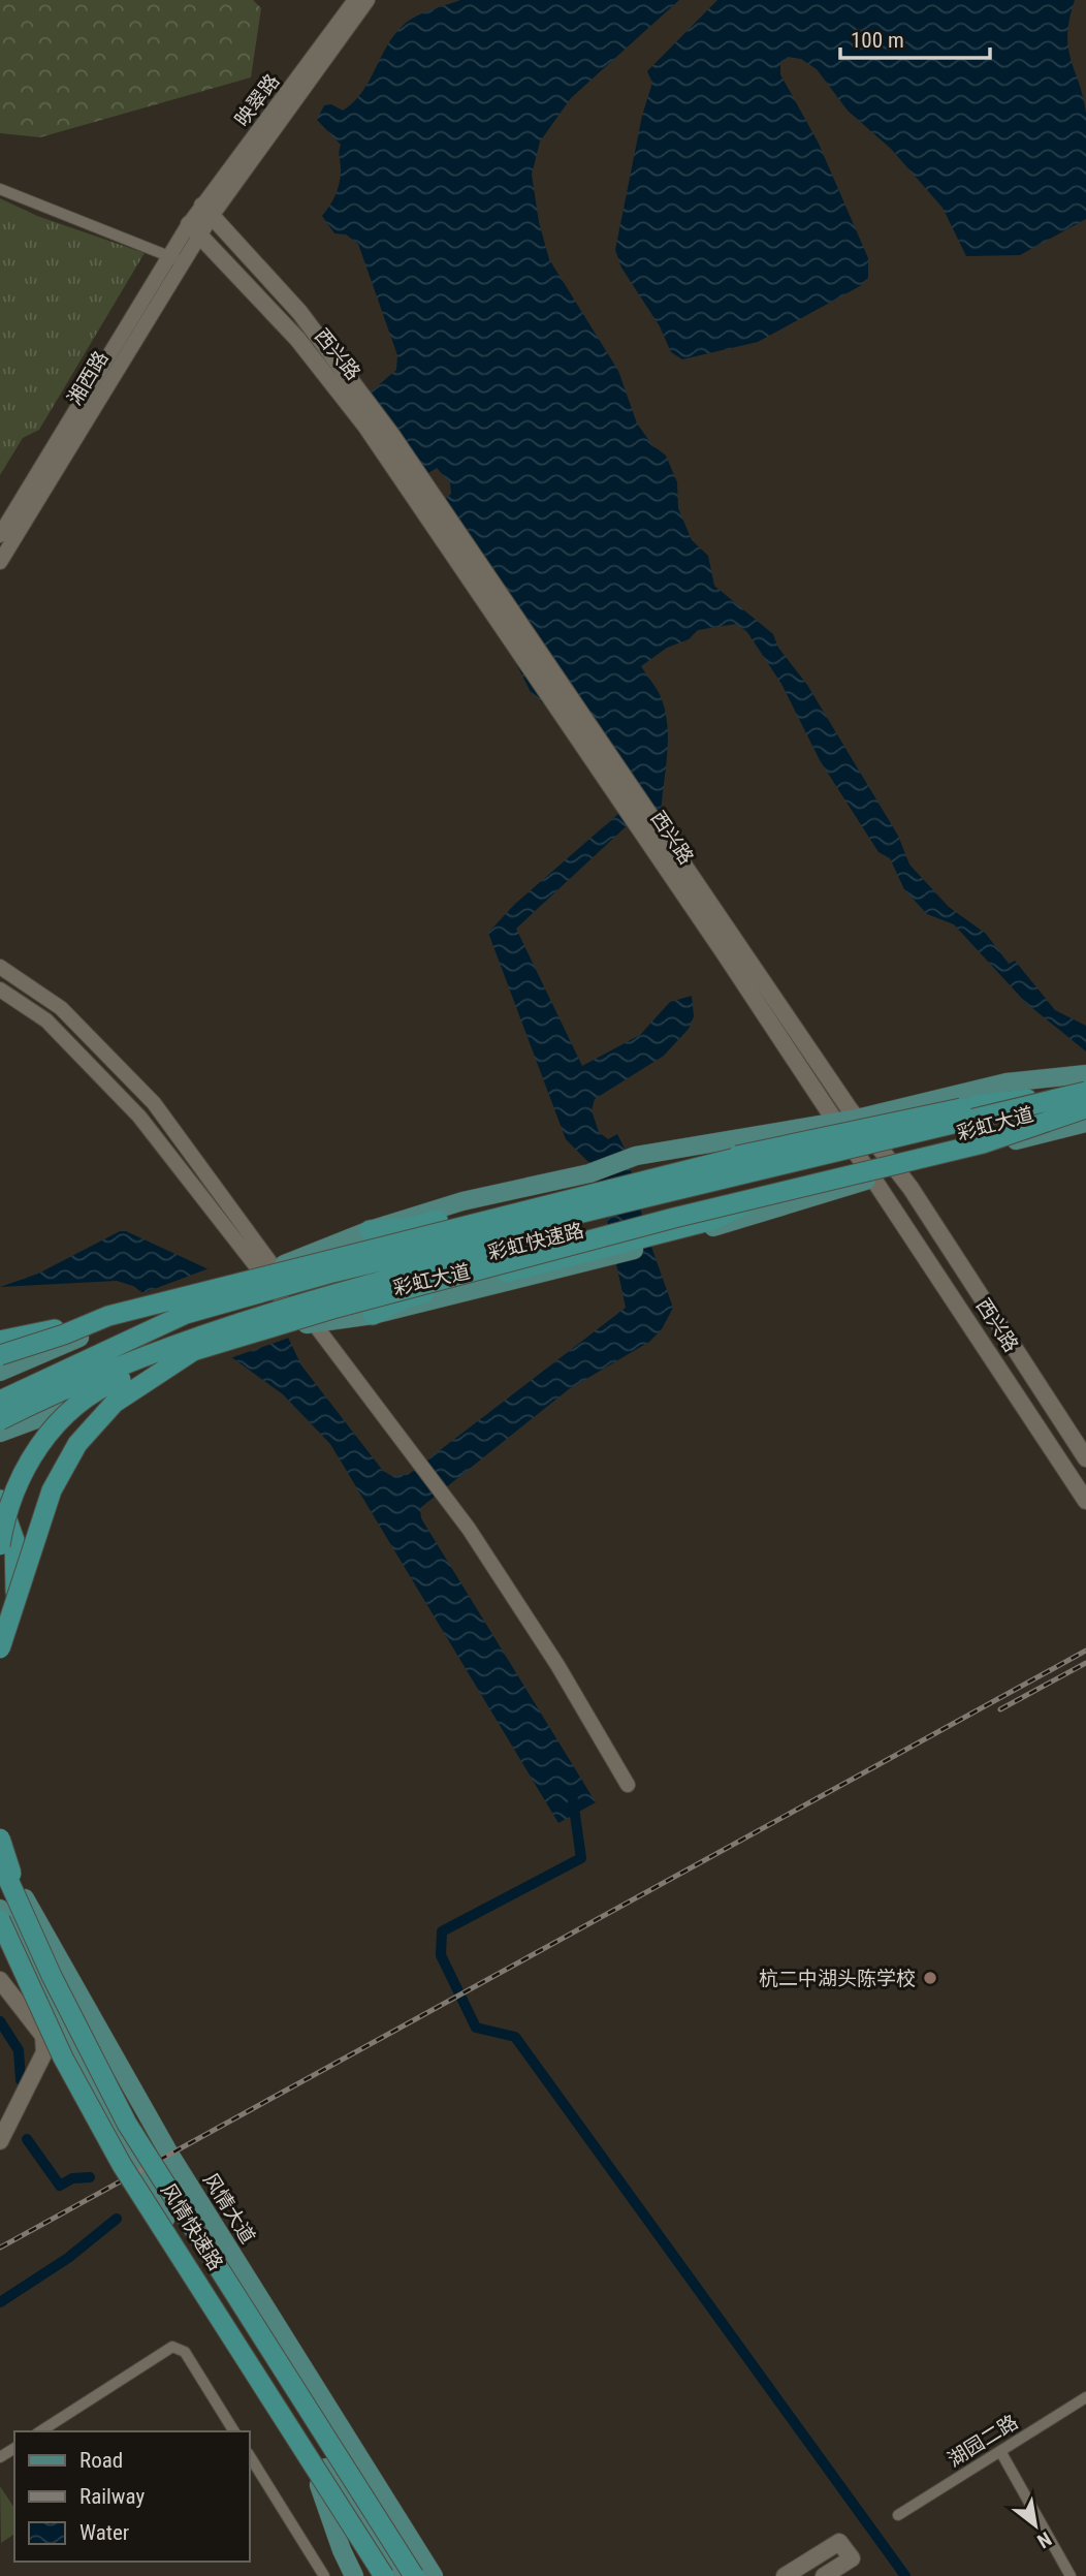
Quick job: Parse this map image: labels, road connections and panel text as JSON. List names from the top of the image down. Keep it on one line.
{"streets":{"highway":["彩虹快速路","风情快速路"],"main road":["西兴路","彩虹大道","风情大道"],"street":["映翠路","湘西路","湖园二路"]},"crossings":[["映翠路","西兴路"],["映翠路","湘西路"],["西兴路","湘西路"],["西兴路","彩虹大道"],["彩虹大道","彩虹快速路"],["风情大道","风情快速路"]],"places":["杭二中湖头陈学校"],"legend":["Road","Railway","Water"],"scale_bar":"100 m","north":"bottom right"}
